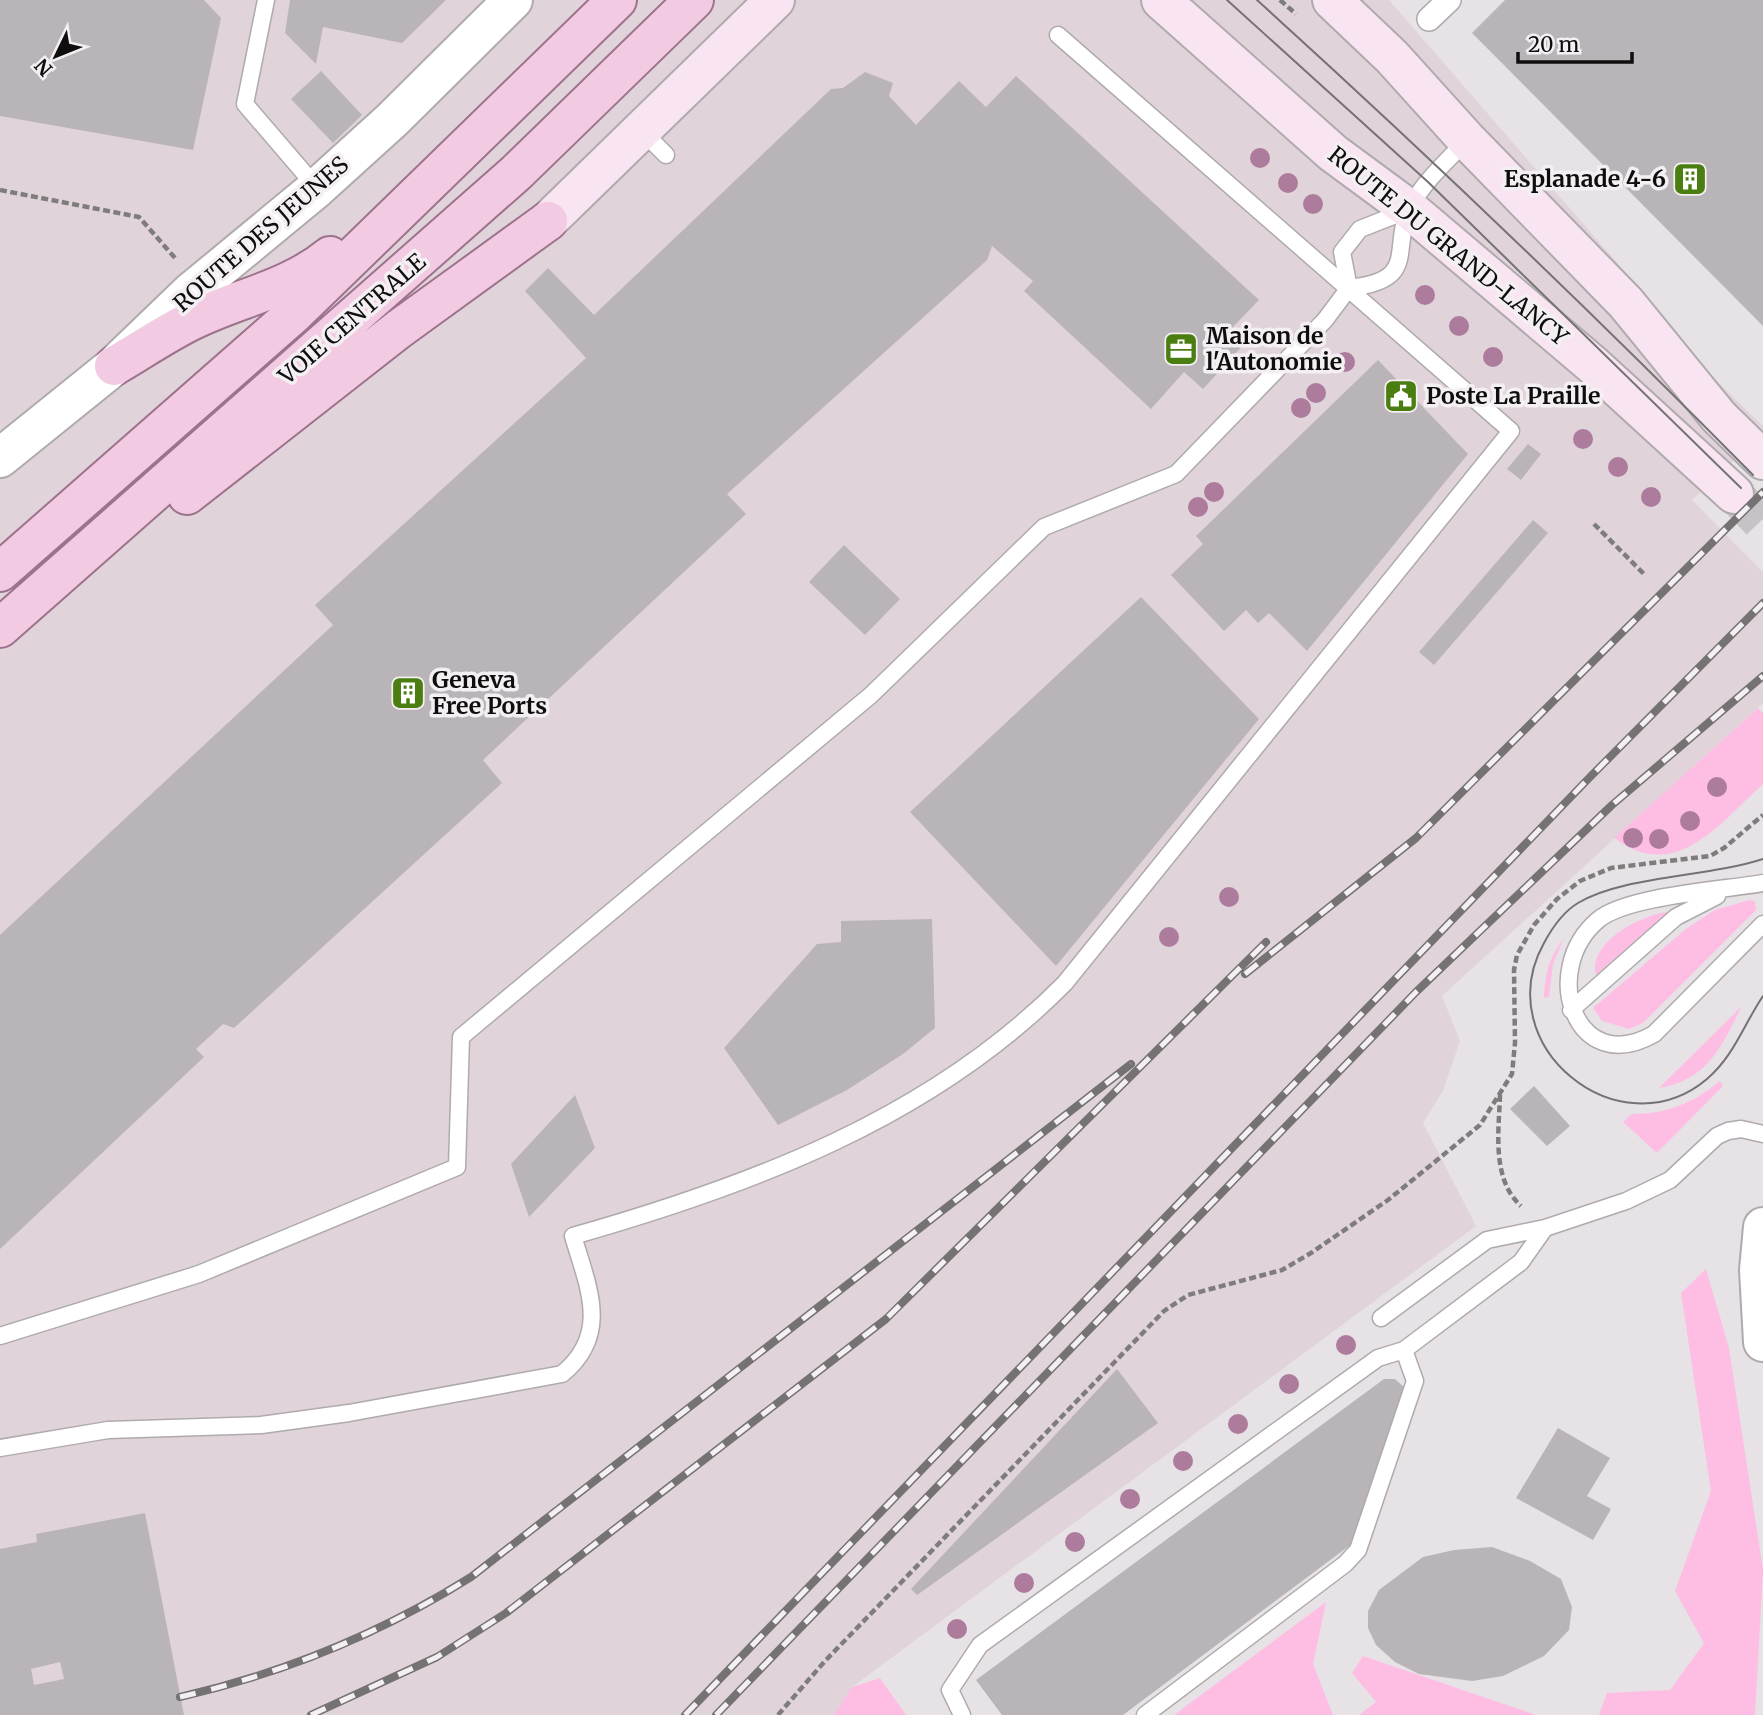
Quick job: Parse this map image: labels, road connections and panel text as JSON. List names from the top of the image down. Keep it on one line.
{"streets":{"main road":["ROUTE DU GRAND-LANCY","VOIE CENTRALE"],"street":["ROUTE DES JEUNES"]},"places":{"building":["Esplanade 4-6","Geneva Free Ports"],"office":["Maison de l'Autonomie"],"public building":["Poste La Praille"]},"scale_bar":"20 m","north":"bottom left"}
